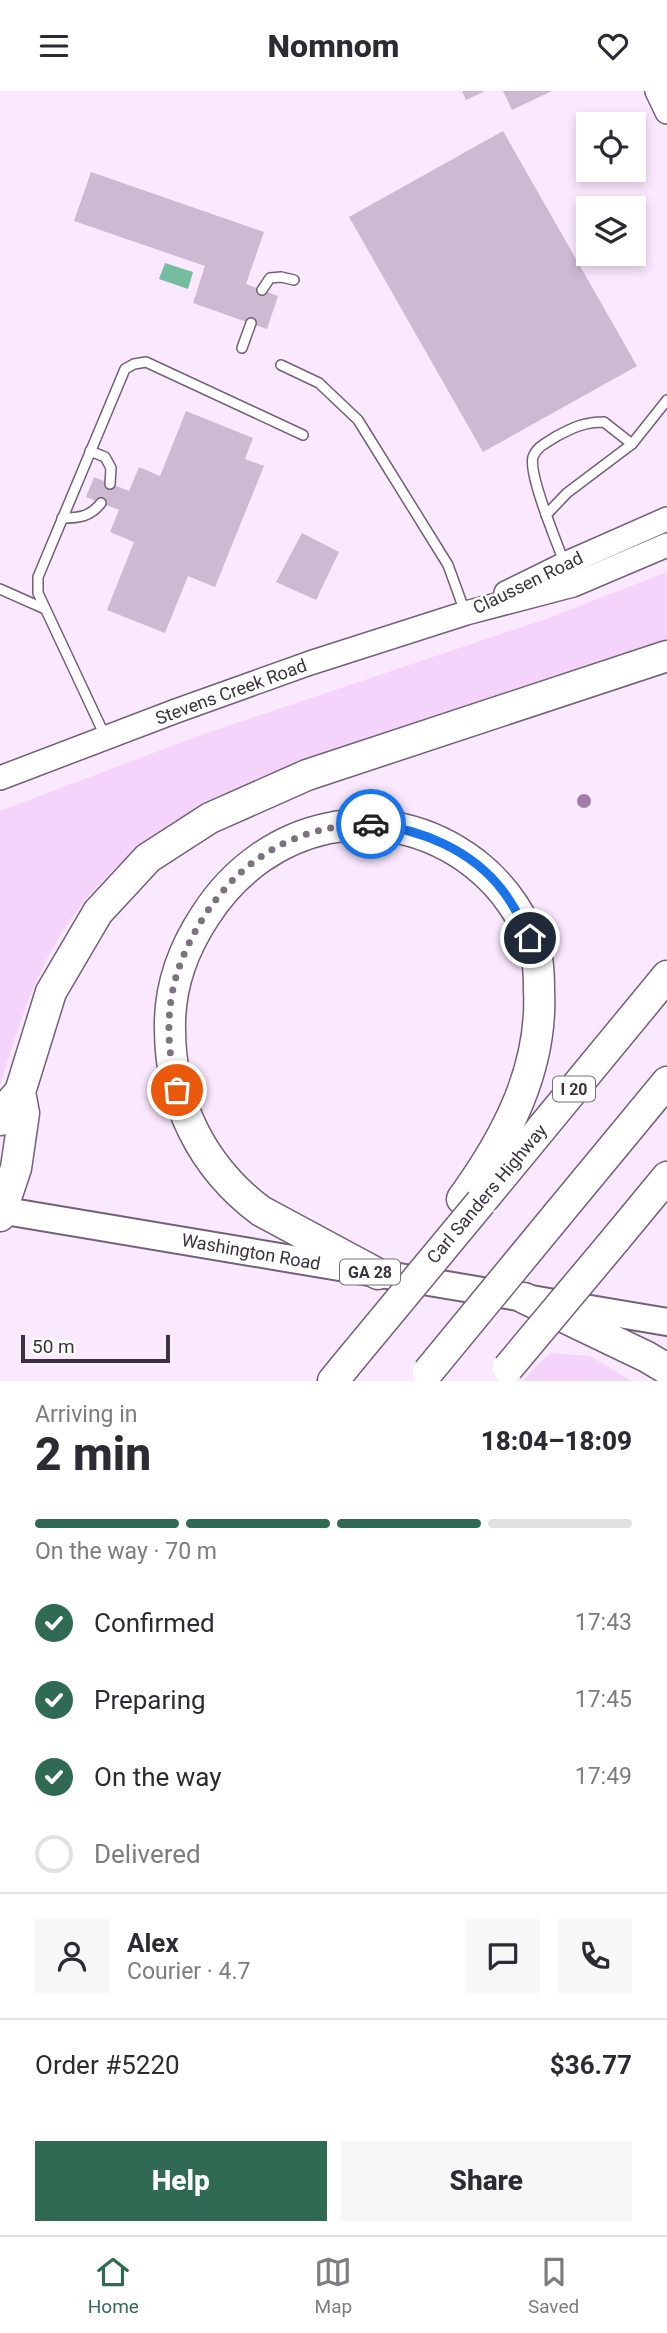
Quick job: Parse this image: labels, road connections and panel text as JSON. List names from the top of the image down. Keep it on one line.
{"streets":{"highway":["I 20","Carl Sanders Highway"],"main road":["Washington Road","GA 28"],"street":["Claussen Road","Stevens Creek Road"]},"crossings":[["Claussen Road","Stevens Creek Road"]],"scale_bar":"50 m","page":{"header":"Nomnom","scale":"50 m","heading":["2 min","Arriving in","18:04–18:09"],"panel":["Alex","Courier · 4.7","Order #5220","$36.77"],"bar":"On the way · 70 m","list":[["Confirmed","17:43"],["Preparing","17:45"],["On the way","17:49"],"Delivered"],"buttons":["Help","Share"],"tabs":["Home","Map","Saved"]}}
